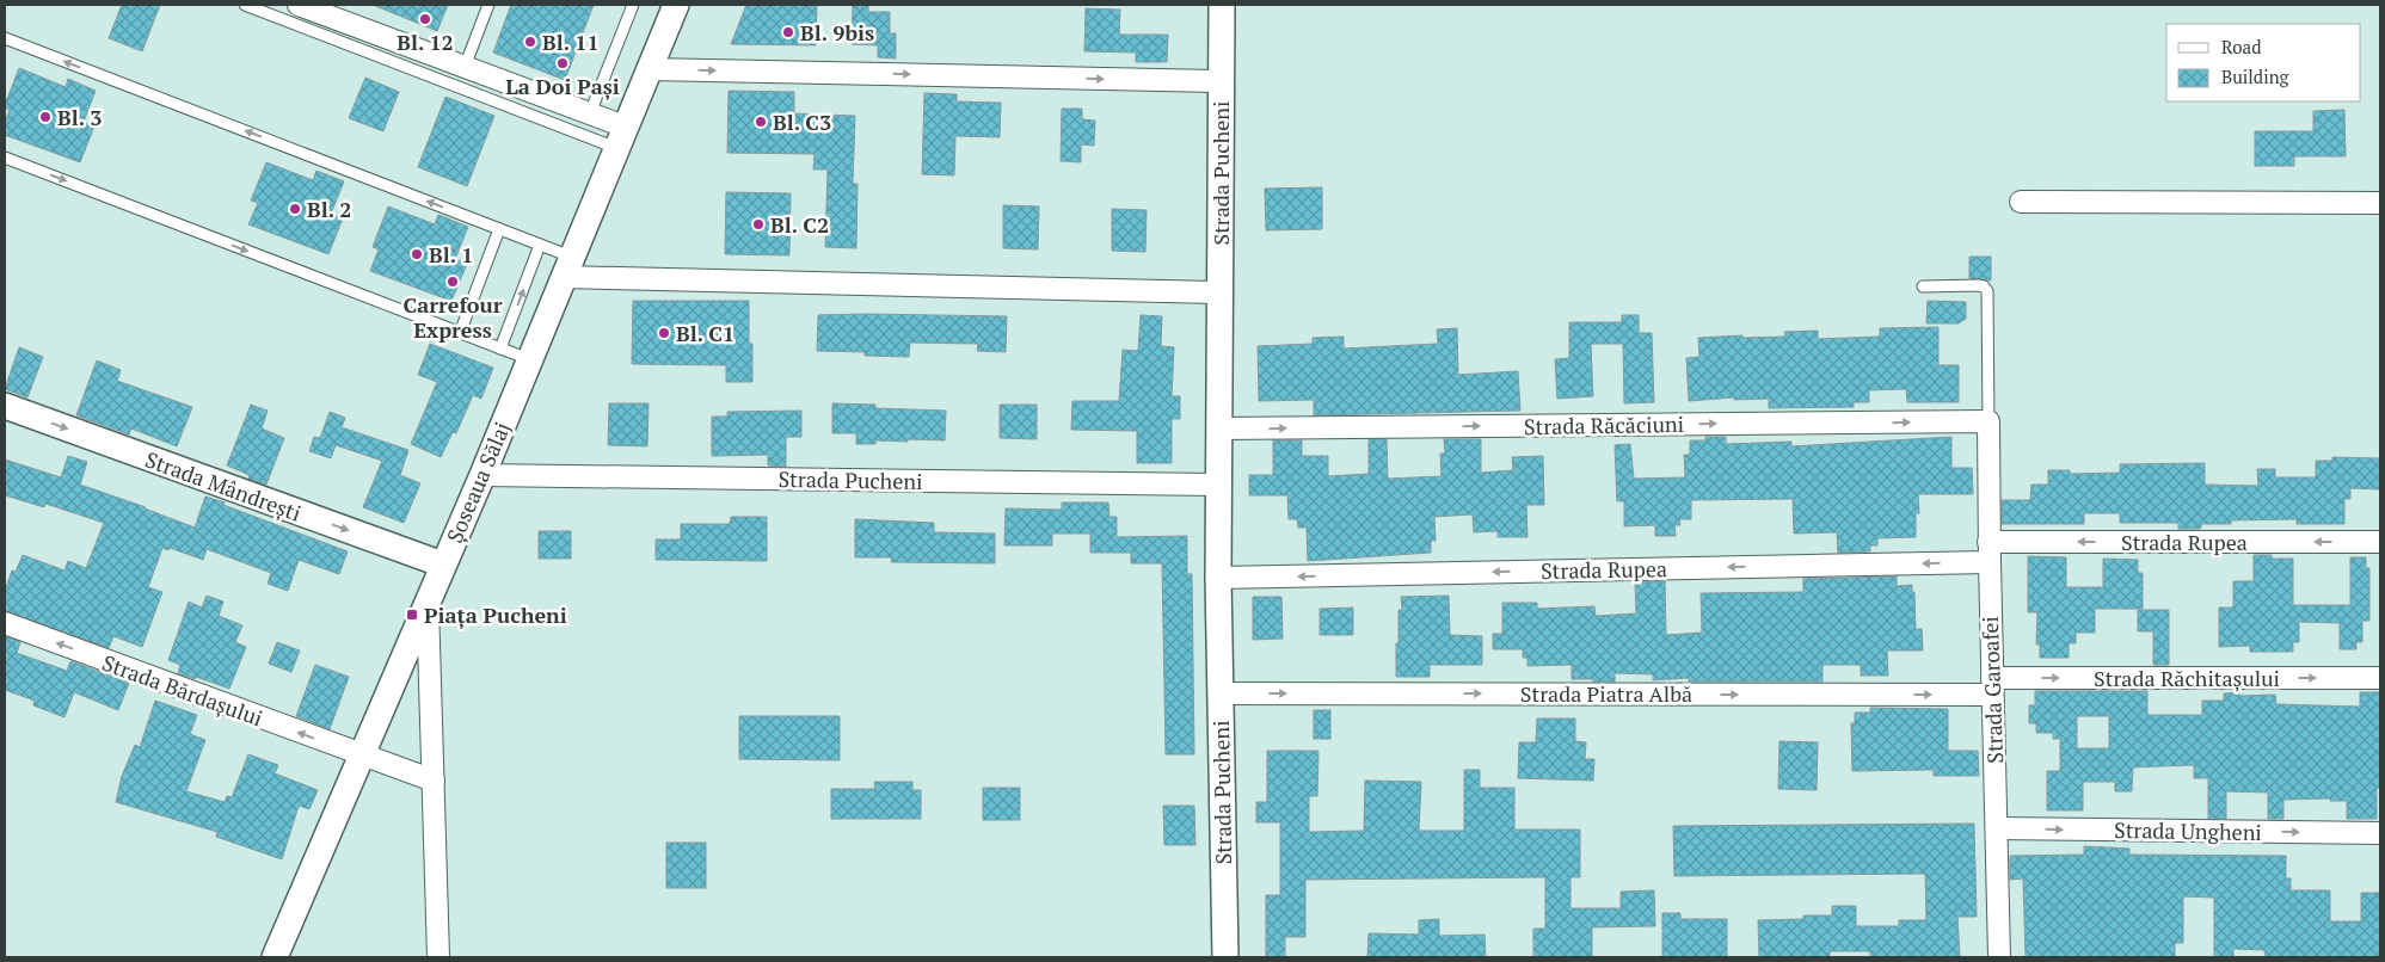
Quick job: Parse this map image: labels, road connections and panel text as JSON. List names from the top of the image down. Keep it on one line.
{"streets":{"street":["Strada Pucheni","Strada Răcăciuni","Șoseaua Sălaj","Strada Mândrești","Strada Rupea","Strada Răchitașului","Strada Bărdașului","Strada Garoafei","Strada Piatra Albă","Strada Ungheni"]},"crossings":[["Strada Pucheni","Strada Răcăciuni"],["Strada Pucheni","Șoseaua Sălaj"],["Strada Pucheni","Strada Rupea"],["Strada Pucheni","Strada Piatra Albă"],["Strada Răcăciuni","Strada Garoafei"],["Șoseaua Sălaj","Strada Mândrești"],["Șoseaua Sălaj","Strada Bărdașului"],["Strada Rupea","Strada Garoafei"],["Strada Răchitașului","Strada Garoafei"],["Strada Răchitașului","Strada Piatra Albă"],["Strada Garoafei","Strada Piatra Albă"],["Strada Garoafei","Strada Ungheni"]],"one_way":["Strada Răcăciuni","Strada Mândrești","Strada Rupea","Strada Răchitașului","Strada Bărdașului","Strada Piatra Albă","Strada Ungheni"],"places":{"other":["Bl. 12","Bl. 9bis","Bl. 11","La Doi Pași","Bl. 3","Bl. C3","Bl. 2","Bl. C2","Bl. 1","Carrefour Express","Bl. C1"],"transit":["Piața Pucheni"]},"legend":["Road","Building"]}
